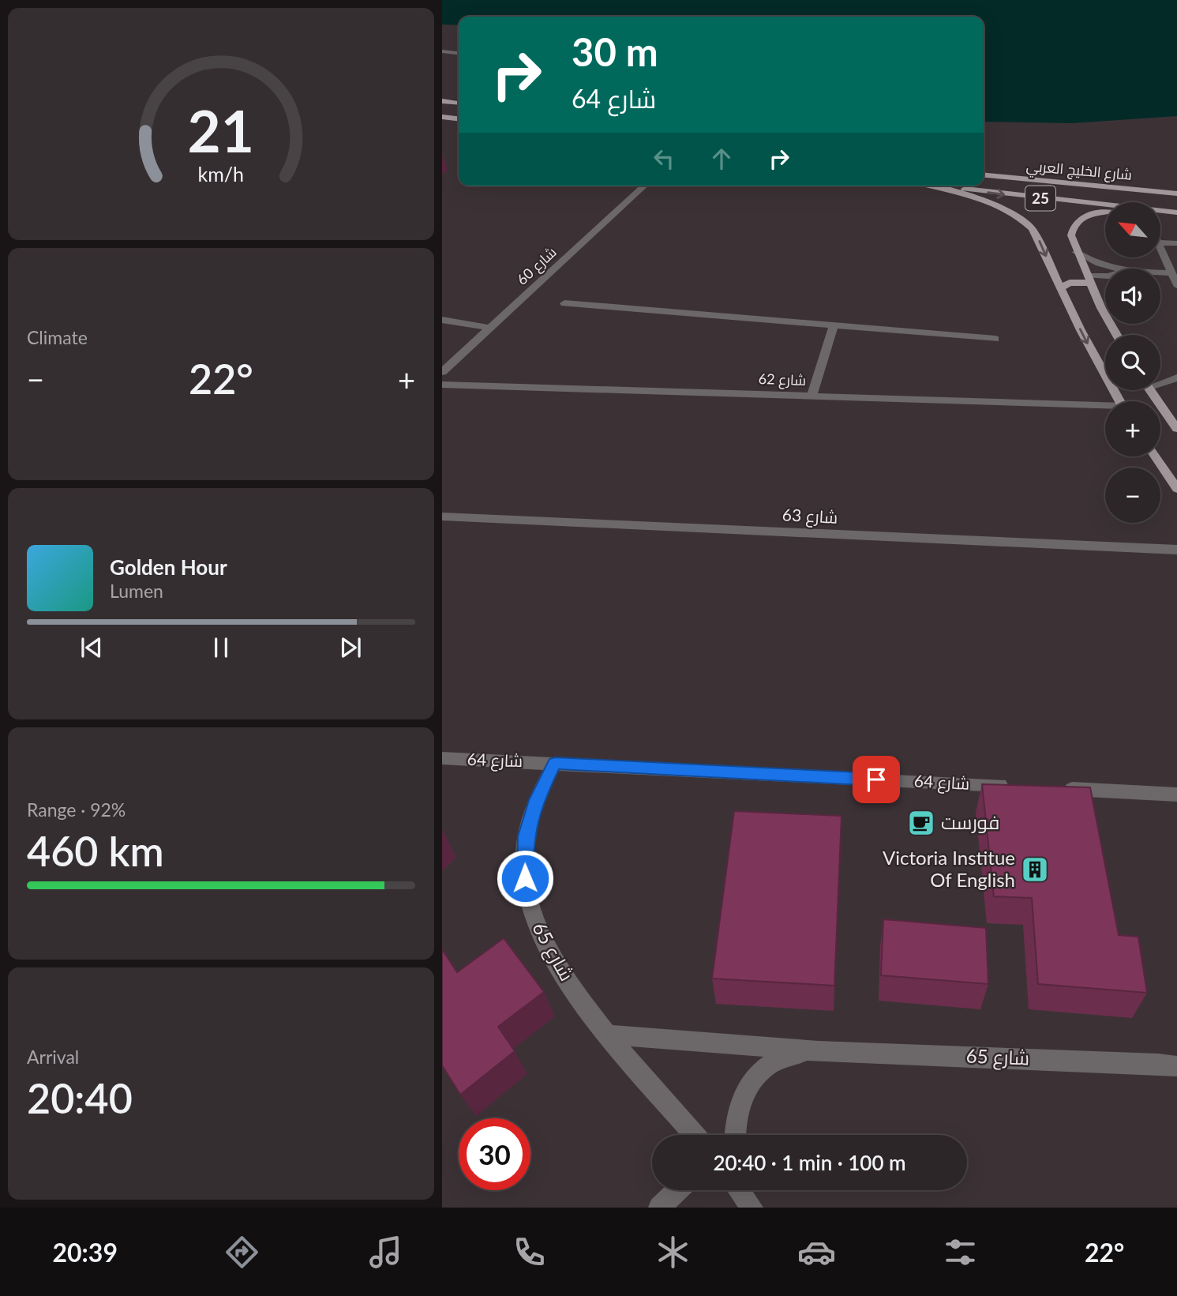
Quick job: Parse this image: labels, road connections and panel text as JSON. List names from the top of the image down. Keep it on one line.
{"streets":{"main road":["شارع الخليج العربي","25"],"street":["شارع 60","شارع 62","شارع 63","شارع 64","شارع 65"]},"crossings":[["شارع 64","شارع 65"]],"places":{"cafe":["فورست"],"building":["Victoria Institue Of English"]},"north":"top left","page":{"turn":["30 m","شارع 64"],"map_buttons":["+","−"],"tile":["Climate",["Range · 92%","460 km"],["Arrival","20:40"]],"heat":["−","22°","+"],"song":["Golden Hour","Lumen"],"limit":"30","trip":"20:40 · 1 min · 100 m","tabs":["20:39","22°"],"gauge":["21","km/h"]}}
